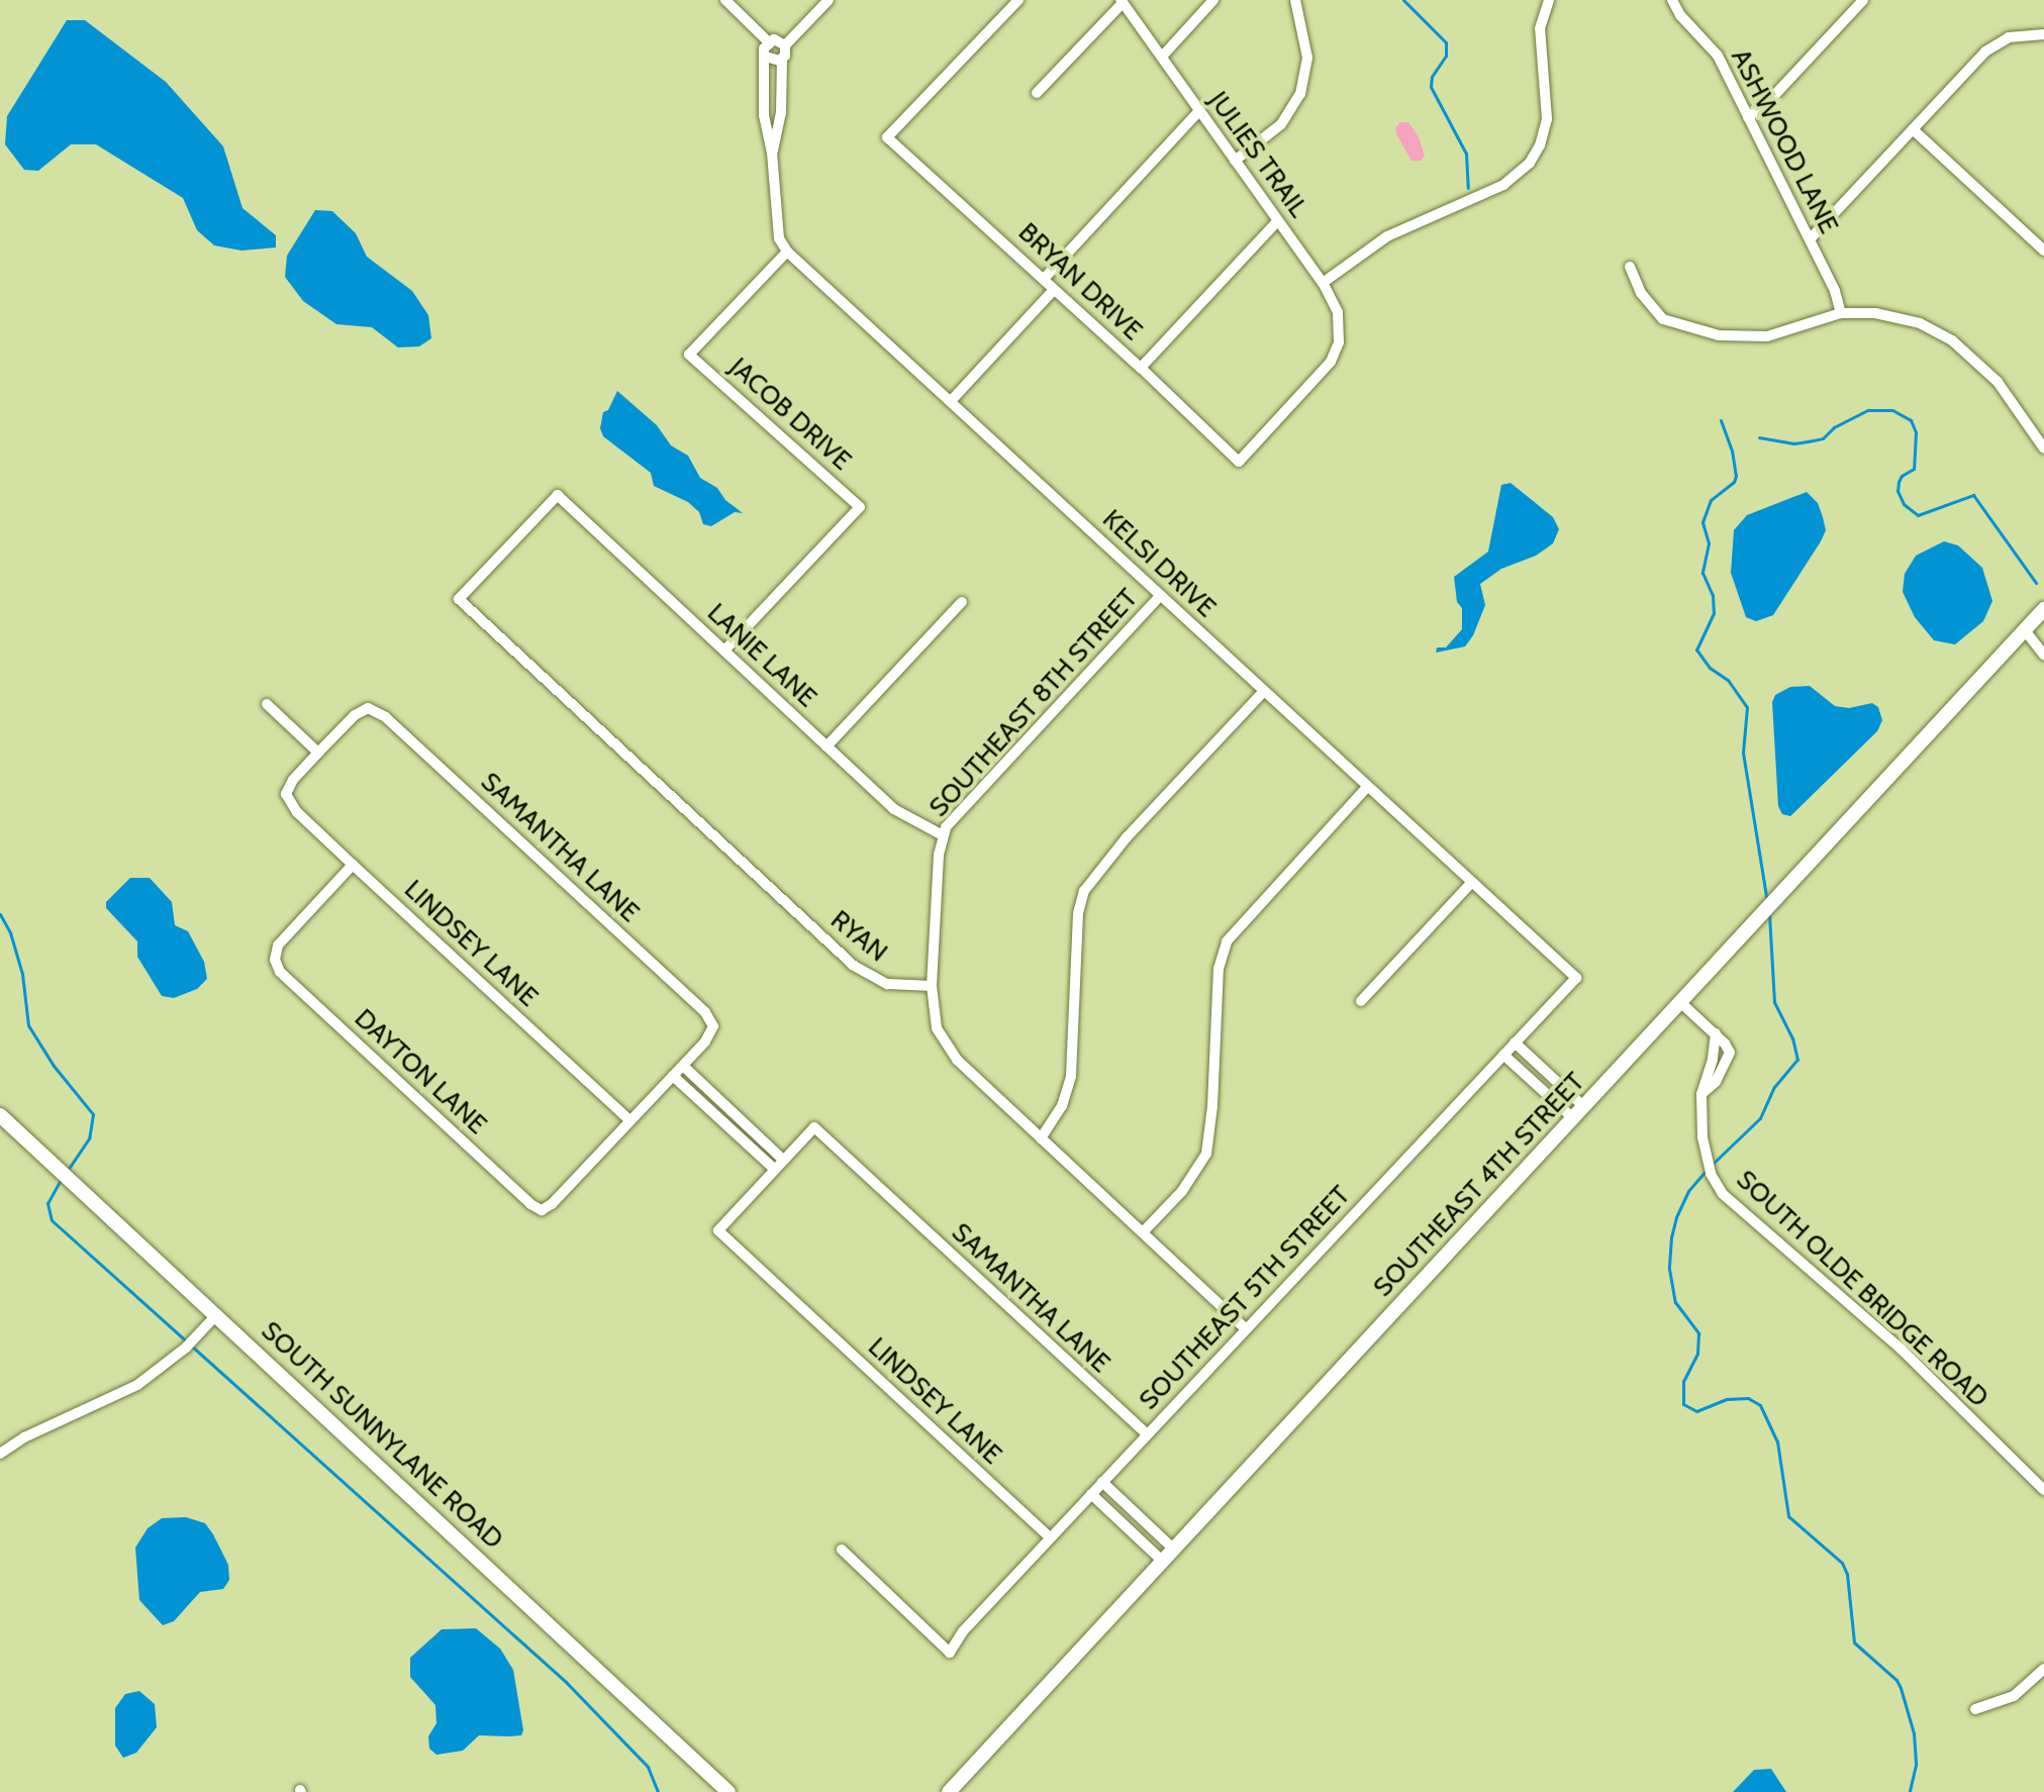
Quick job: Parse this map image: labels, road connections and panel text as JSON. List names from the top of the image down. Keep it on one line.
{"streets":{"main road":["SOUTHEAST 4TH STREET","SOUTH SUNNYLANE ROAD"],"street":["ASHWOOD LANE","JULIES TRAIL","BRYAN DRIVE","JACOB DRIVE","KELSI DRIVE","LANIE LANE","SOUTHEAST 8TH STREET","SAMANTHA LANE","RYAN","LINDSEY LANE","DAYTON LANE","SOUTH OLDE BRIDGE ROAD","SOUTHEAST 5TH STREET"]},"crossings":[["JULIES TRAIL","BRYAN DRIVE"],["JACOB DRIVE","KELSI DRIVE"],["JACOB DRIVE","LANIE LANE"],["KELSI DRIVE","SOUTHEAST 8TH STREET"],["KELSI DRIVE","SOUTHEAST 5TH STREET"],["LANIE LANE","SOUTHEAST 8TH STREET"],["LANIE LANE","RYAN"],["SOUTHEAST 8TH STREET","RYAN"],["SAMANTHA LANE","LINDSEY LANE"],["SAMANTHA LANE","SOUTHEAST 5TH STREET"],["LINDSEY LANE","DAYTON LANE"],["LINDSEY LANE","SOUTHEAST 5TH STREET"]]}
